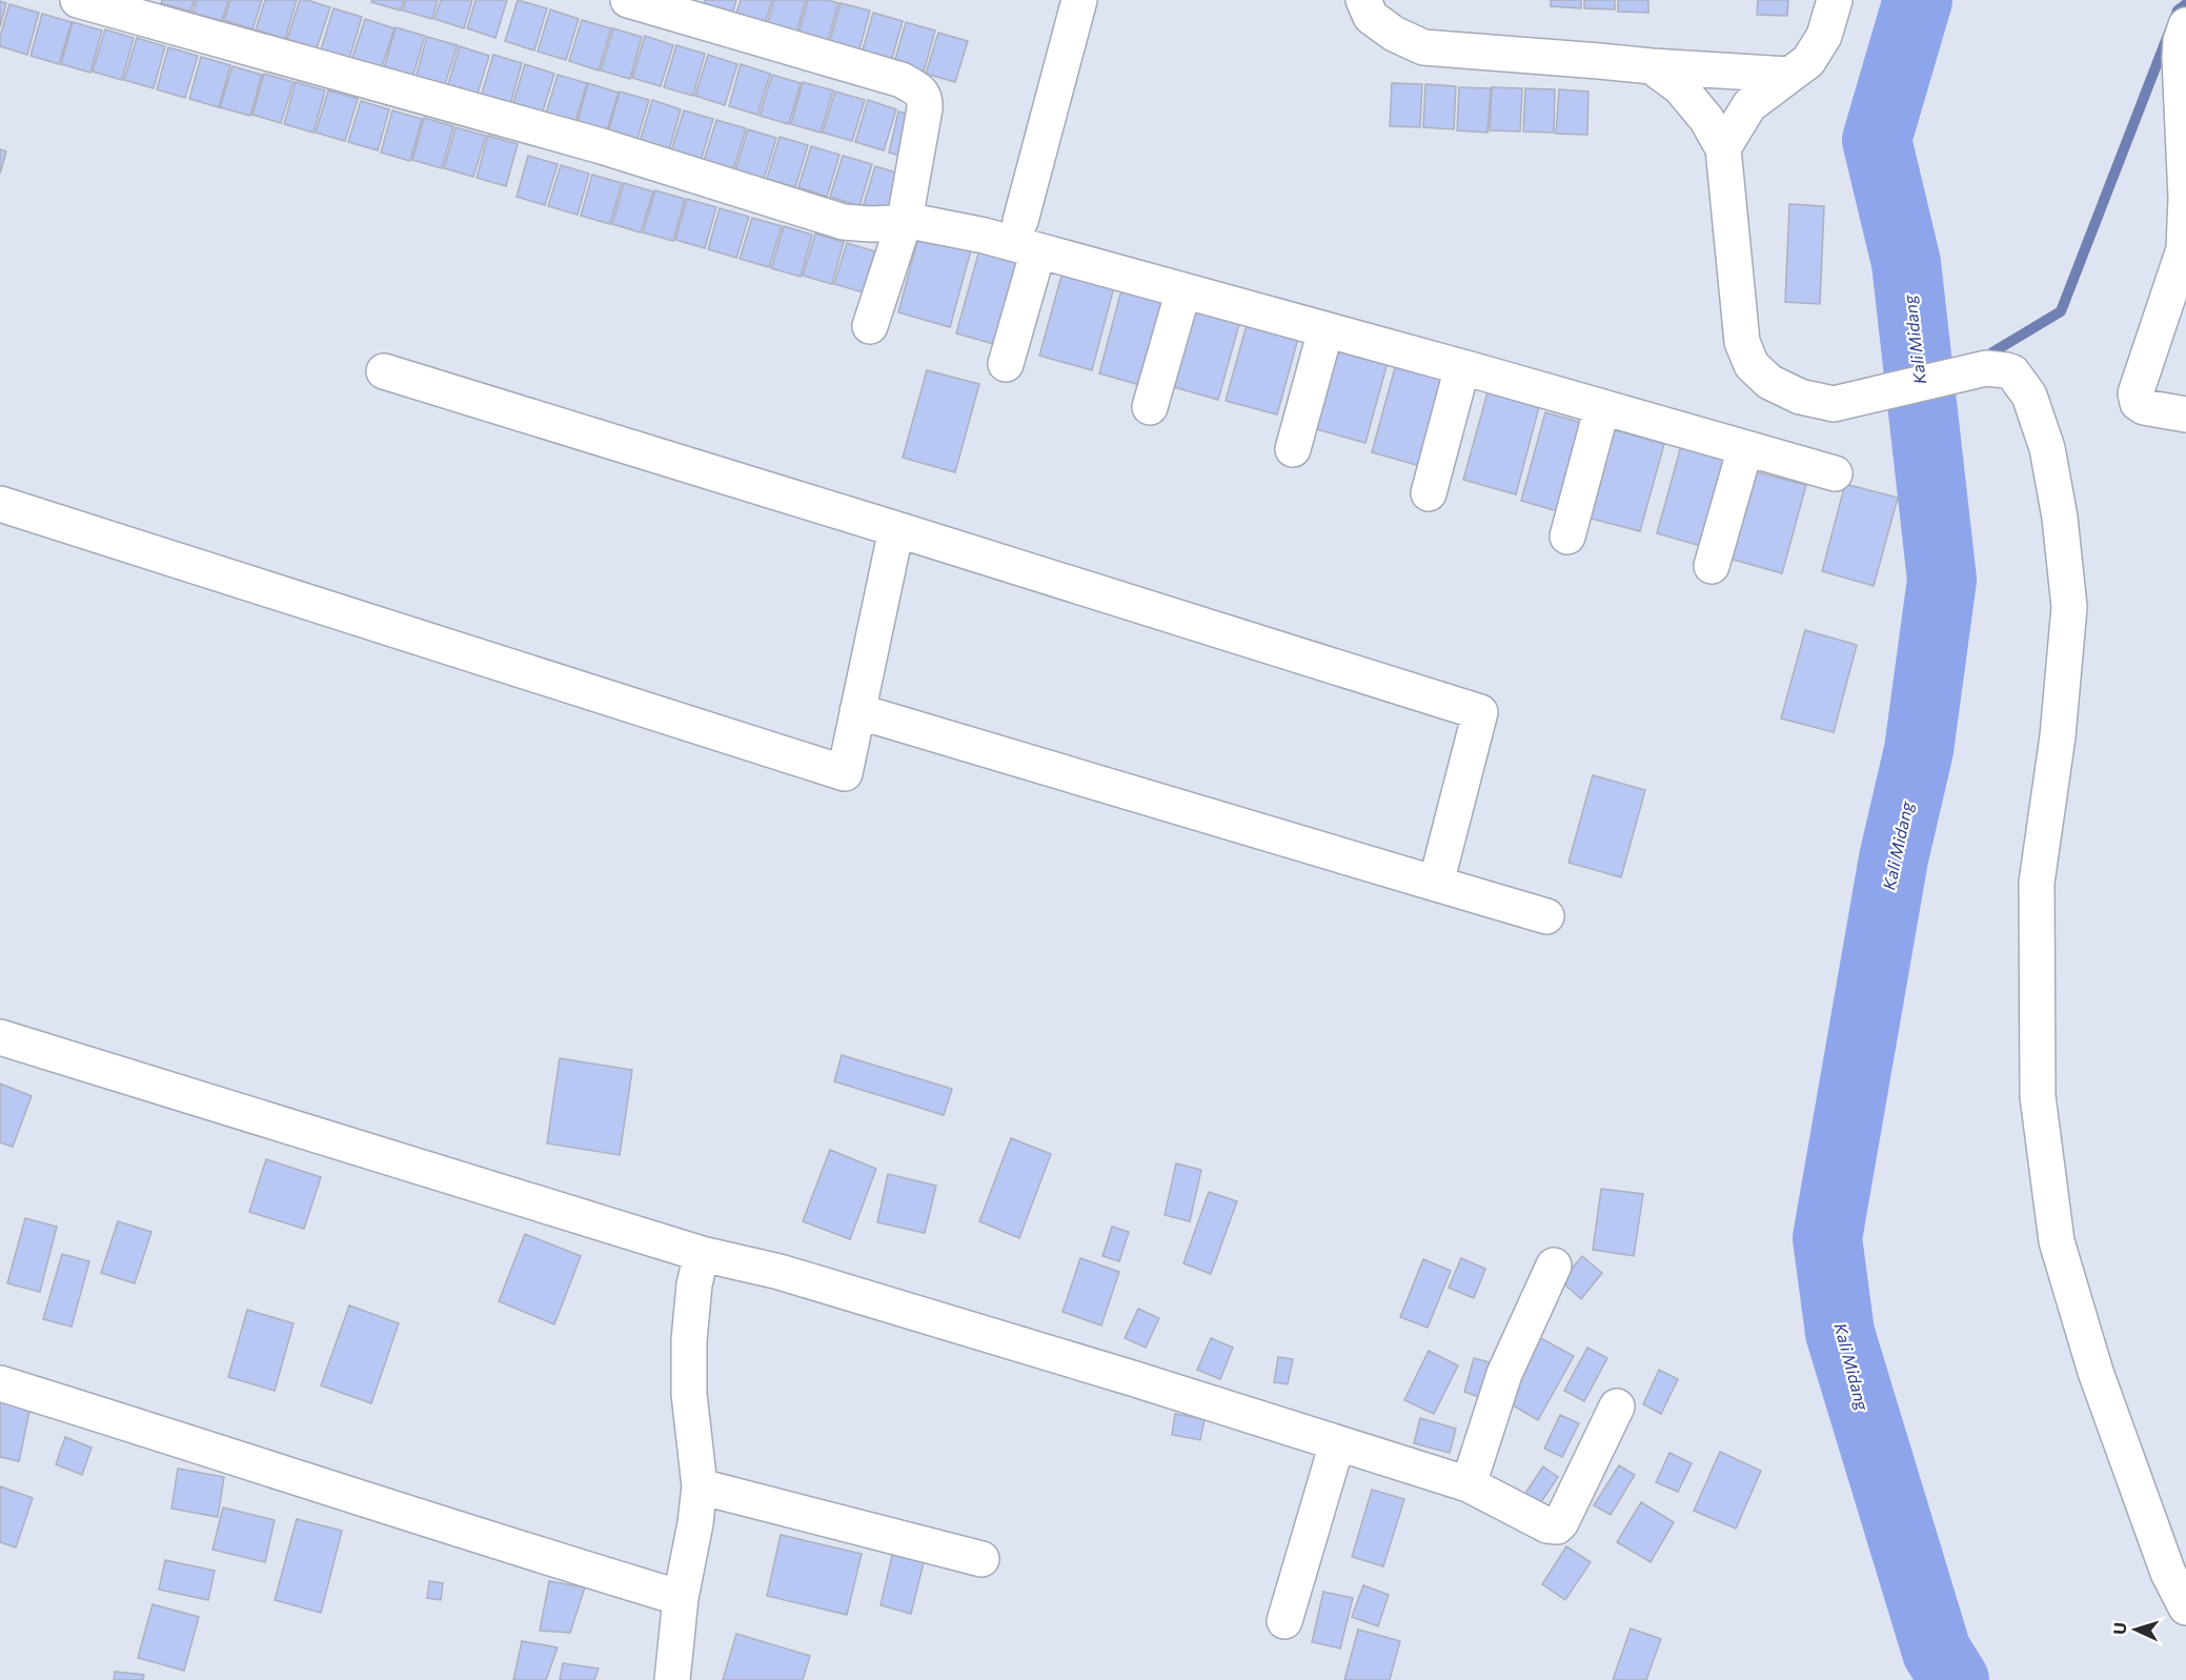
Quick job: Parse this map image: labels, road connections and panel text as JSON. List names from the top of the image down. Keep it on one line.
{"water":["Kali Midang"],"north":"left"}
